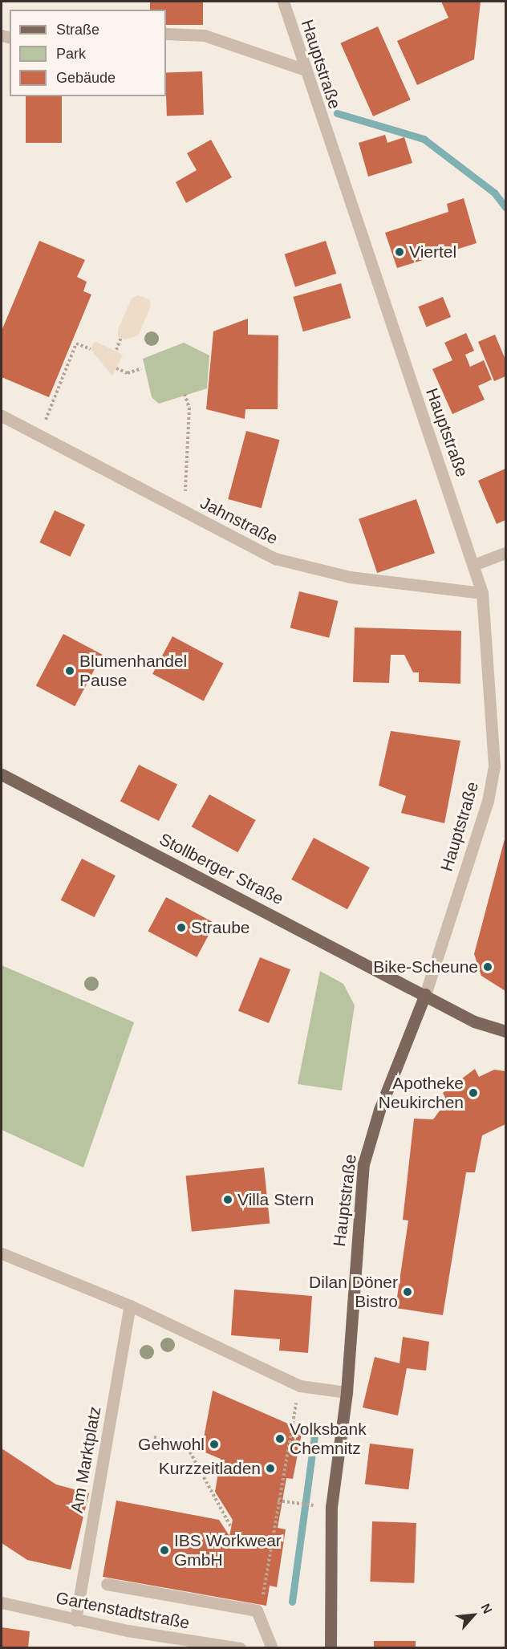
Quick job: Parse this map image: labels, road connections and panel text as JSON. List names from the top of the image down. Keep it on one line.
{"streets":{"main road":["Hauptstraße","Stollberger Straße"],"street":["Jahnstraße","Am Marktplatz","Gartenstadtstraße"]},"crossings":[["Hauptstraße","Jahnstraße"],["Hauptstraße","Stollberger Straße"],["Am Marktplatz","Gartenstadtstraße"]],"places":["Viertel","Blumenhandel Pause","Straube","Bike-Scheune","Apotheke Neukirchen","Villa Stern","Dilan Döner Bistro","Volksbank Chemnitz","Gehwohl","Kurzzeitladen","IBS Workwear GmbH"],"legend":["Straße","Park","Gebäude"],"north":"top right"}
